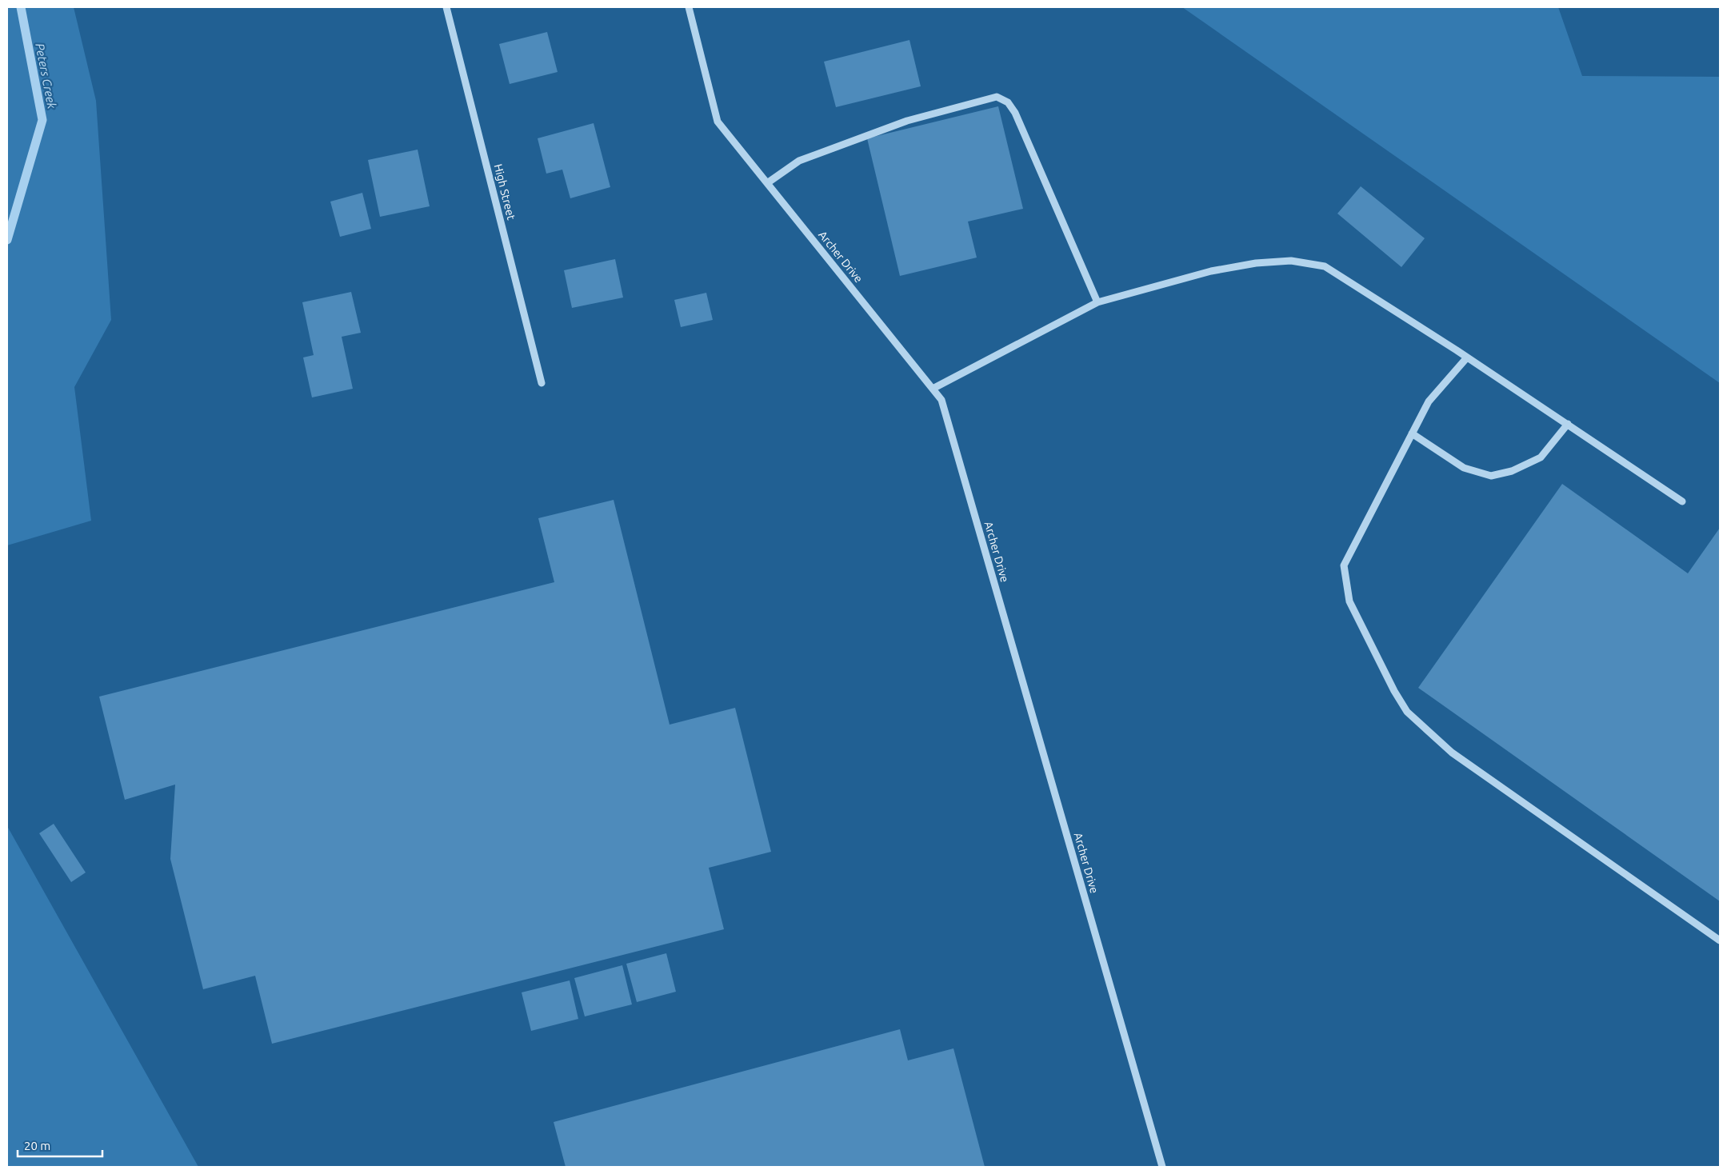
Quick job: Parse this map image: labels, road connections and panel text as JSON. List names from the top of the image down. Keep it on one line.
{"streets":{"street":["High Street","Archer Drive"]},"water":["Peters Creek"],"scale_bar":"20 m"}
